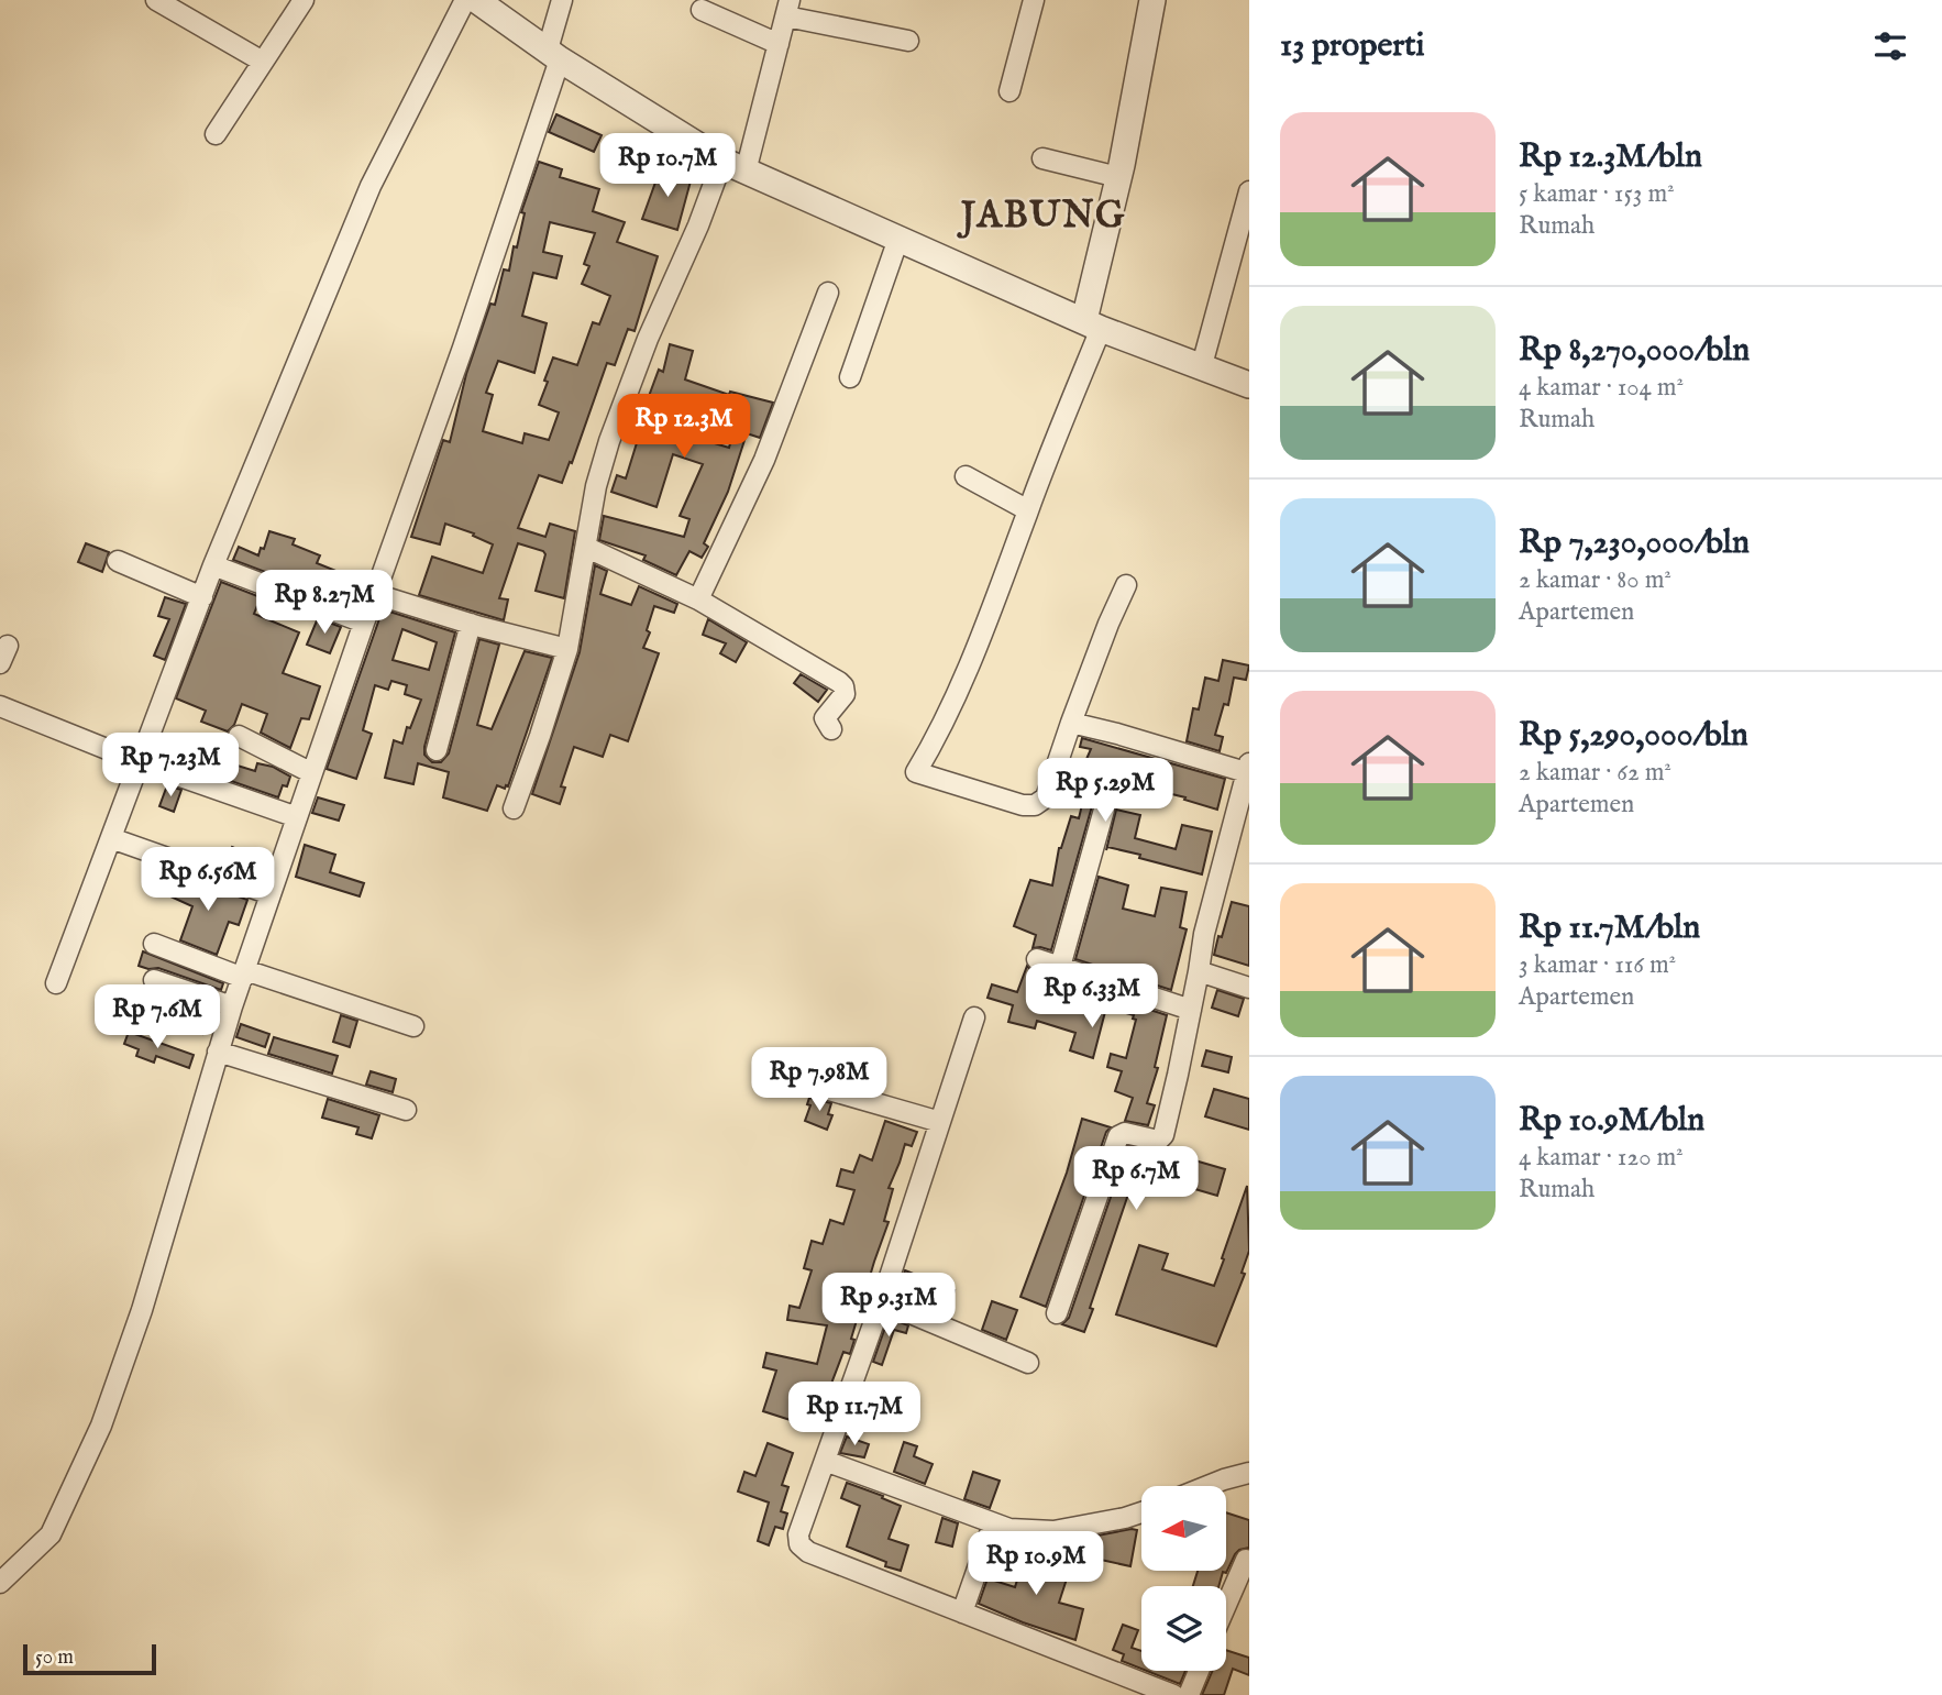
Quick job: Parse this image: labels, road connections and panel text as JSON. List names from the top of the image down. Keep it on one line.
{"districts":["JABUNG"],"scale_bar":"50 m","north":"left","page":{"heading":"13 properti","list":[{"name":"Rp 12.3M/bln","note":"5 kamar · 153 m² · Rumah"},{"name":"Rp 8,270,000/bln","note":"4 kamar · 104 m² · Rumah"},{"name":"Rp 7,230,000/bln","note":"2 kamar · 80 m² · Apartemen"},{"name":"Rp 5,290,000/bln","note":"2 kamar · 62 m² · Apartemen"},{"name":"Rp 11.7M/bln","note":"3 kamar · 116 m² · Apartemen"},{"name":"Rp 10.9M/bln","note":"4 kamar · 120 m² · Rumah"}],"price":["Rp 10.7M","Rp 12.3M","Rp 8.27M","Rp 7.23M","Rp 5.29M","Rp 6.56M","Rp 6.33M","Rp 7.6M","Rp 7.98M","Rp 6.7M","Rp 9.31M","Rp 11.7M","Rp 10.9M"],"scale":"50 m"}}
